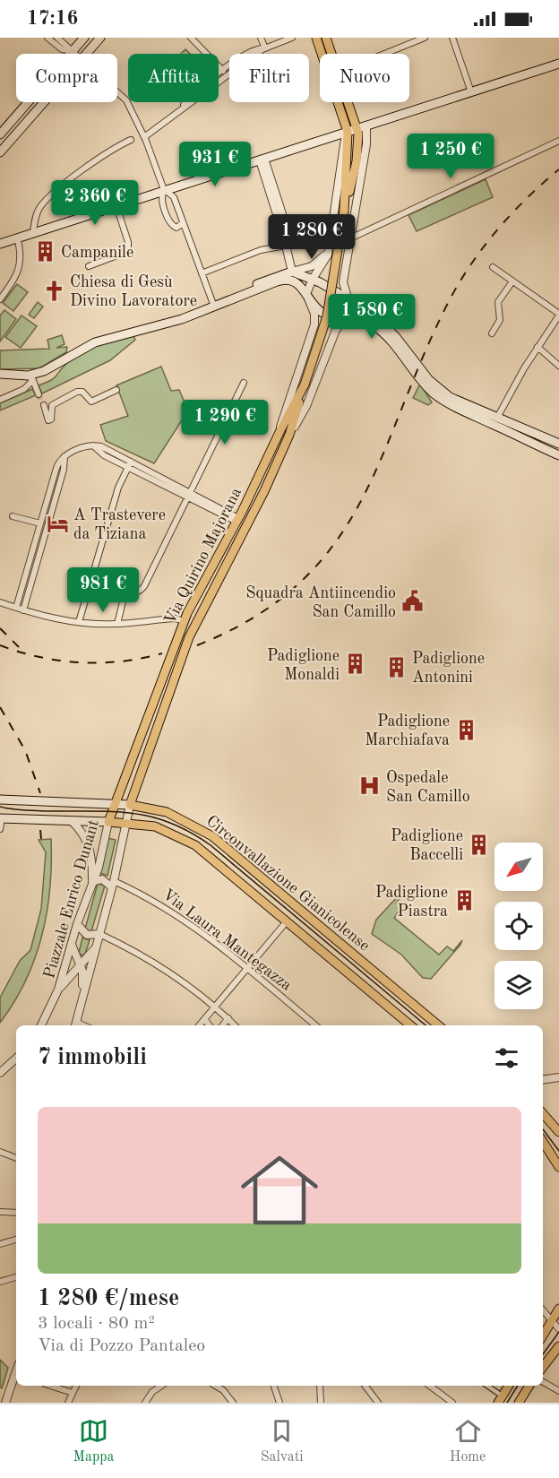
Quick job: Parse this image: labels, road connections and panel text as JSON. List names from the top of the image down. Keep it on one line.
{"streets":{"main road":["Via Quirino Majorana","Circonvallazione Gianicolense","Piazzale Enrico Dunant"],"street":["Via Laura Mantegazza"]},"crossings":[["Via Quirino Majorana","Circonvallazione Gianicolense"],["Via Quirino Majorana","Piazzale Enrico Dunant"],["Circonvallazione Gianicolense","Piazzale Enrico Dunant"],["Piazzale Enrico Dunant","Via Laura Mantegazza"]],"places":{"building":["Campanile","Padiglione Monaldi","Padiglione Antonini","Padiglione Marchiafava","Padiglione Baccelli","Padiglione Piastra"],"church":["Chiesa di Gesù Divino Lavoratore"],"hotel":["A Trastevere da Tiziana"],"public building":["Squadra Antiincendio San Camillo"],"hospital":["Ospedale San Camillo"]},"north":"bottom left","page":{"status":"17:16","chip":["Compra","Affitta","Filtri","Nuovo"],"price":["1 250 €","931 €","2 360 €","1 280 €","1 580 €","1 290 €","981 €"],"heading":"7 immobili","list":[{"name":"1 280 €/mese","note":"3 locali · 80 m² · Via di Pozzo Pantaleo"}],"tabs":["Mappa","Salvati","Home"]}}
